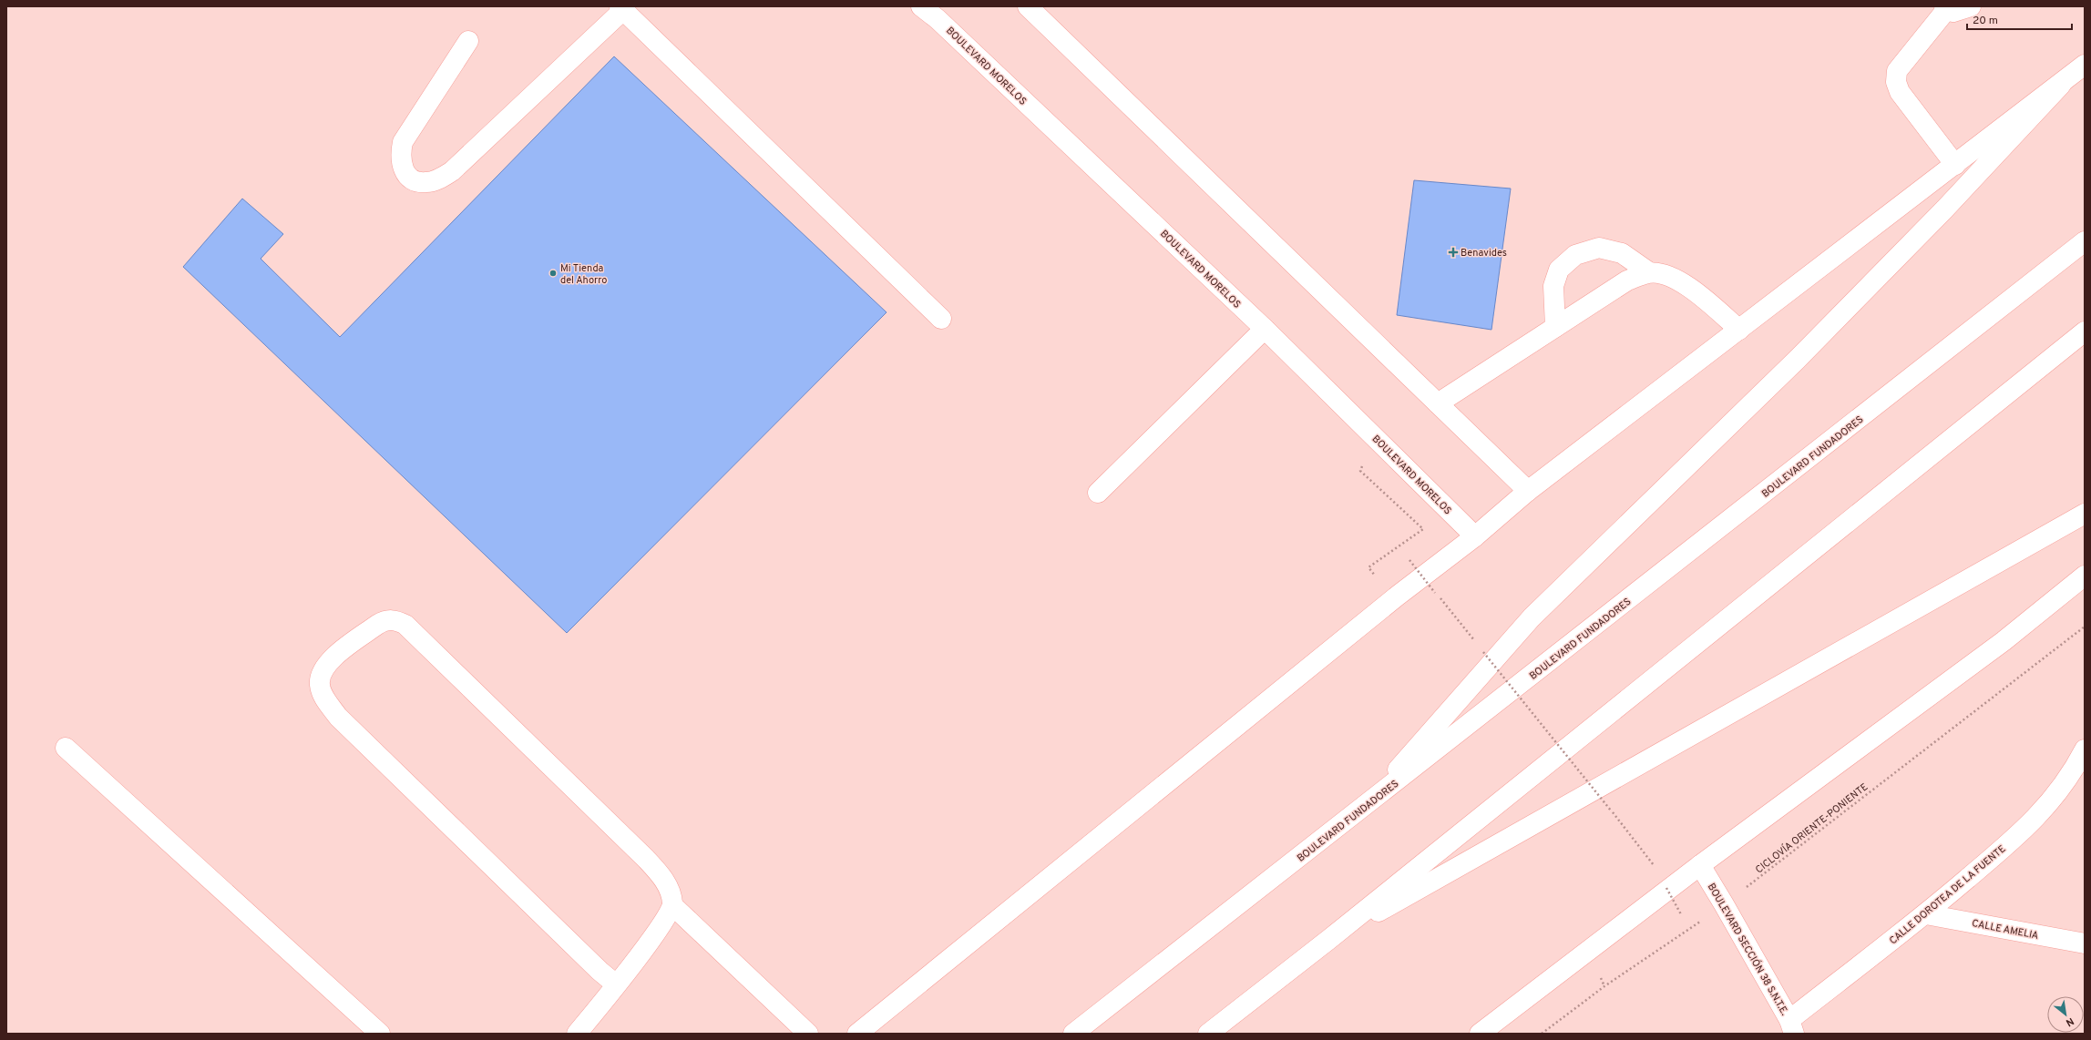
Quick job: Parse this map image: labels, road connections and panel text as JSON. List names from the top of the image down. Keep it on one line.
{"streets":{"main road":["BOULEVARD MORELOS","BOULEVARD FUNDADORES","CALLE DOROTEA DE LA FUENTE","CALLE AMELIA","BOULEVARD SECCIÓN 38 S.N.T.E."],"path":["CICLOVÍA ORIENTE-PONIENTE"]},"crossings":[["CICLOVÍA ORIENTE-PONIENTE","BOULEVARD SECCIÓN 38 S.N.T.E."],["CALLE DOROTEA DE LA FUENTE","CALLE AMELIA"],["CALLE DOROTEA DE LA FUENTE","BOULEVARD SECCIÓN 38 S.N.T.E."]],"places":{"health":["Benavides"],"other":["Mi Tienda del Ahorro"]},"scale_bar":"20 m","north":"bottom right"}
